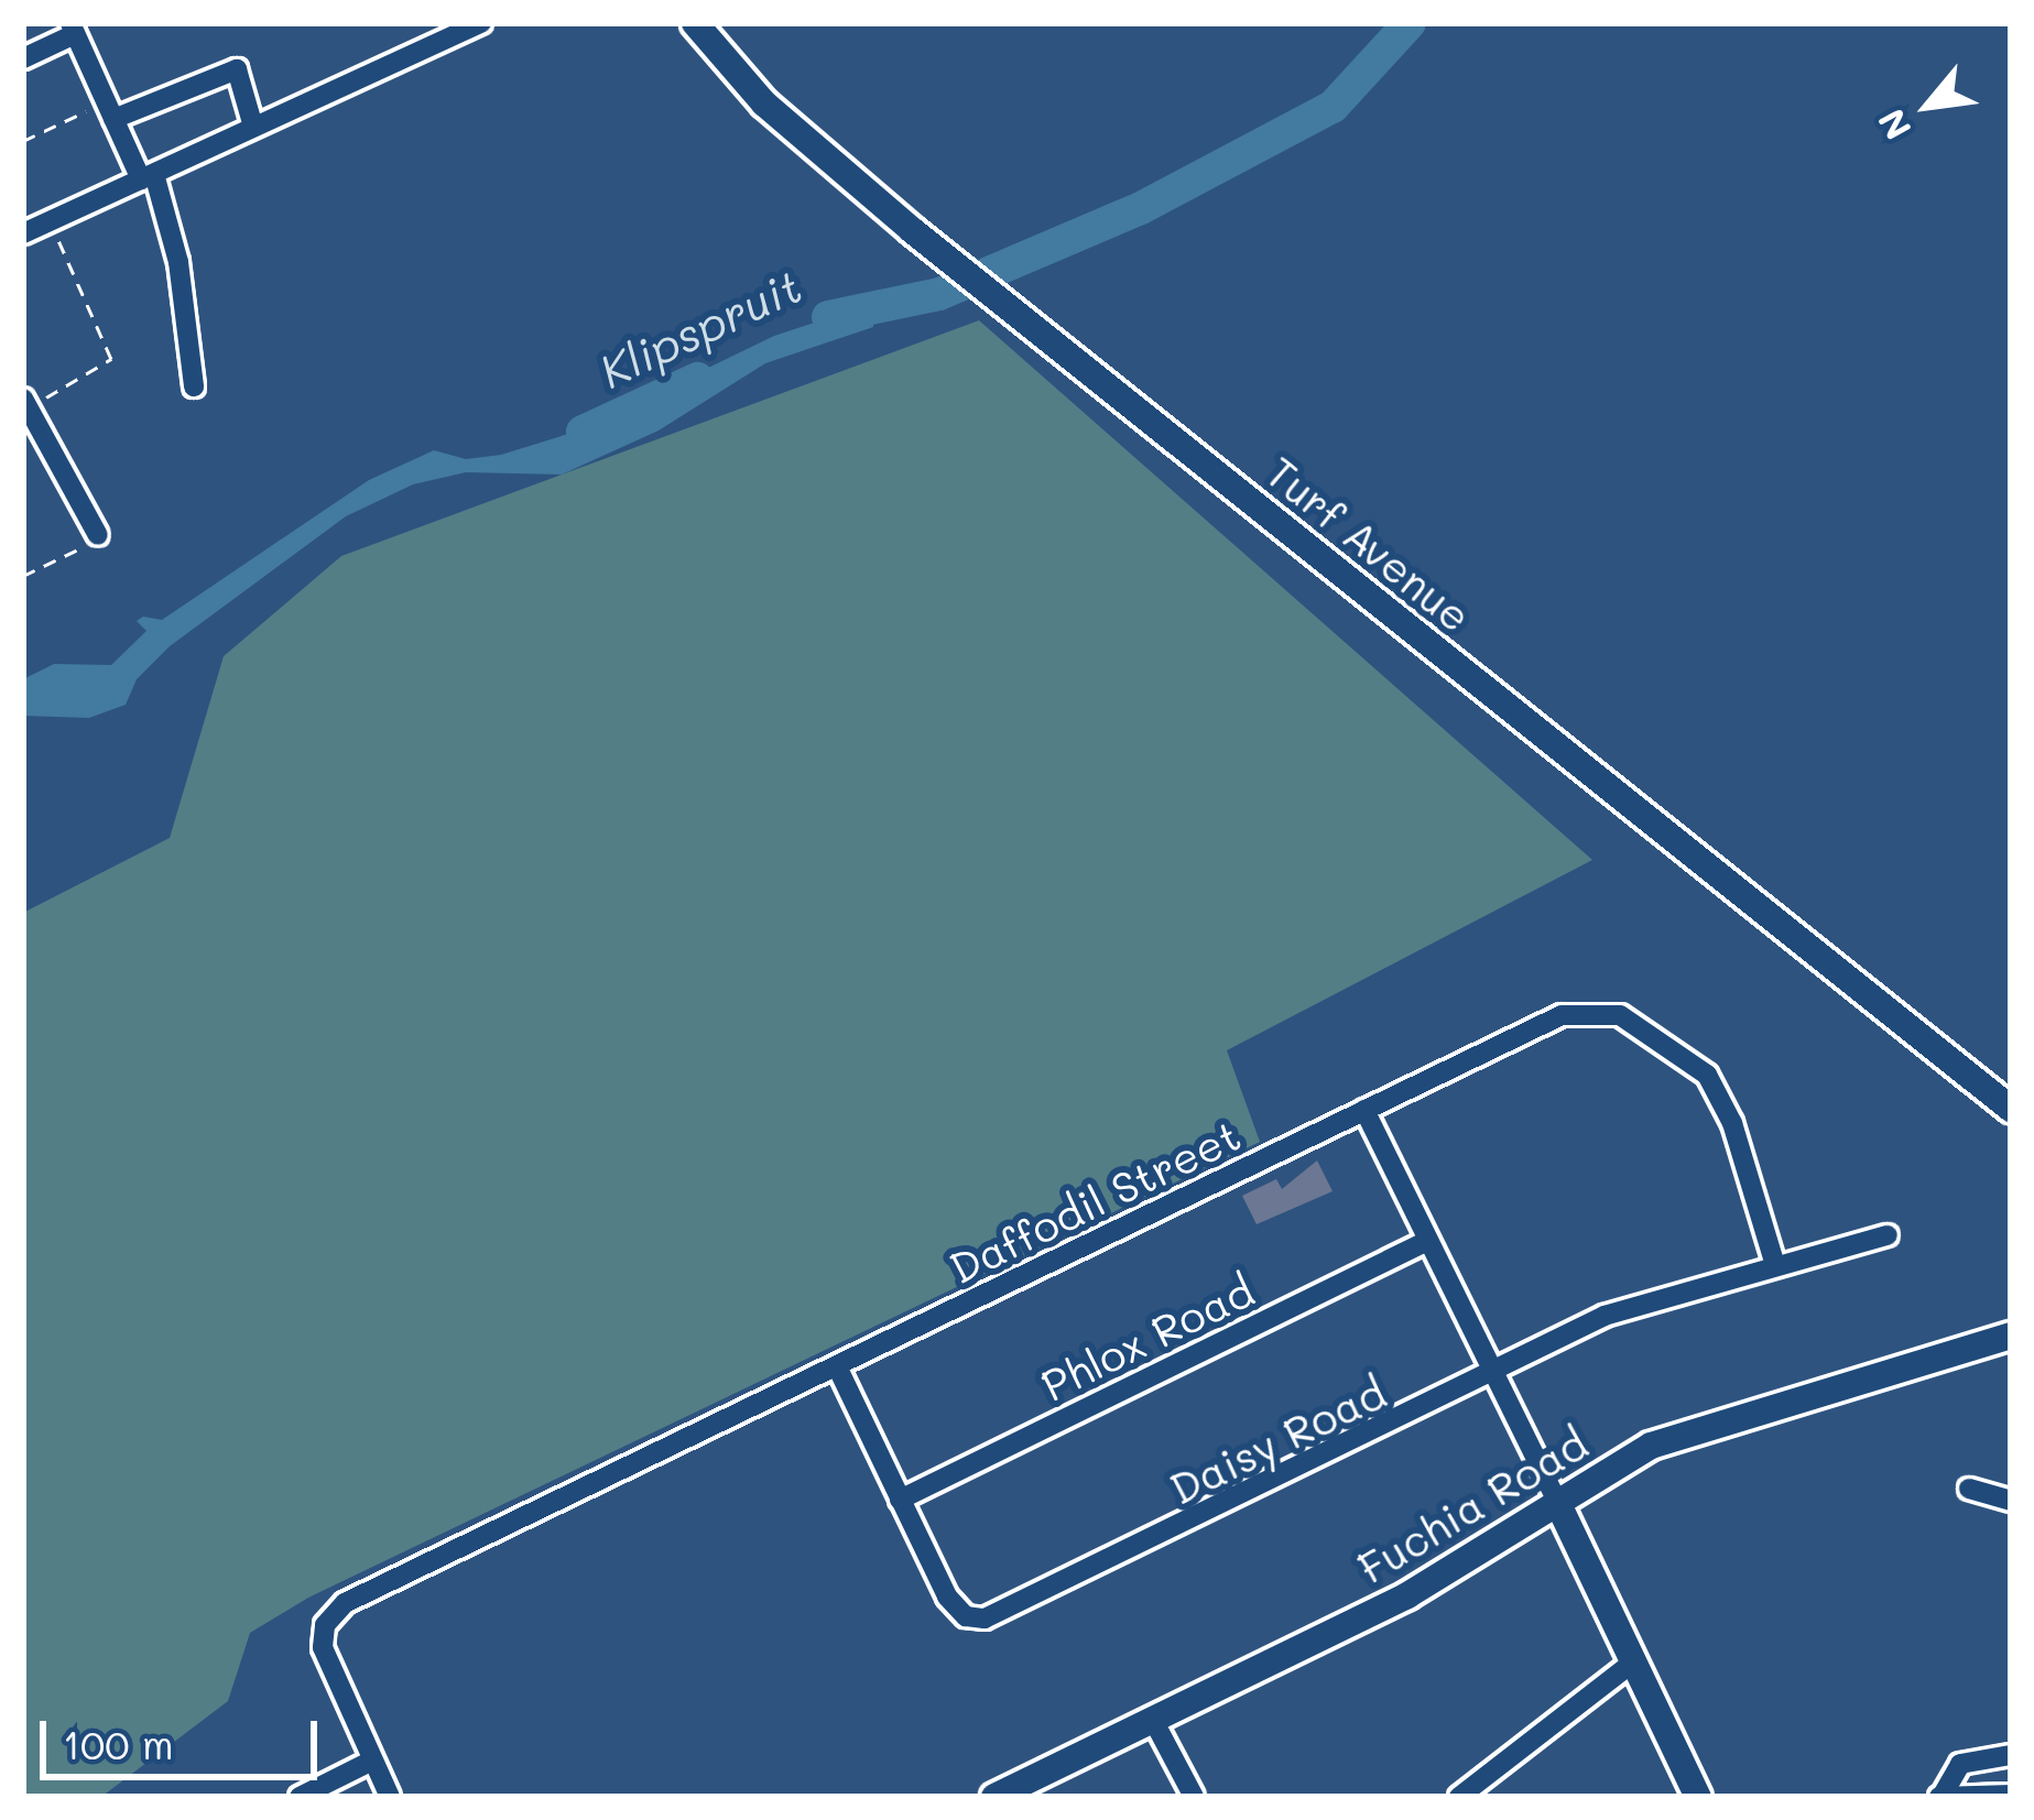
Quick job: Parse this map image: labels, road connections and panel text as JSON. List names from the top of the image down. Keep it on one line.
{"streets":{"main road":["Turf Avenue","Fuchia Road"],"street":["Daffodil Street","Phlox Road","Daisy Road"]},"crossings":[["Daffodil Street","Daisy Road"],["Phlox Road","Daisy Road"]],"water":["Klipspruit"],"scale_bar":"100 m","north":"bottom left"}
